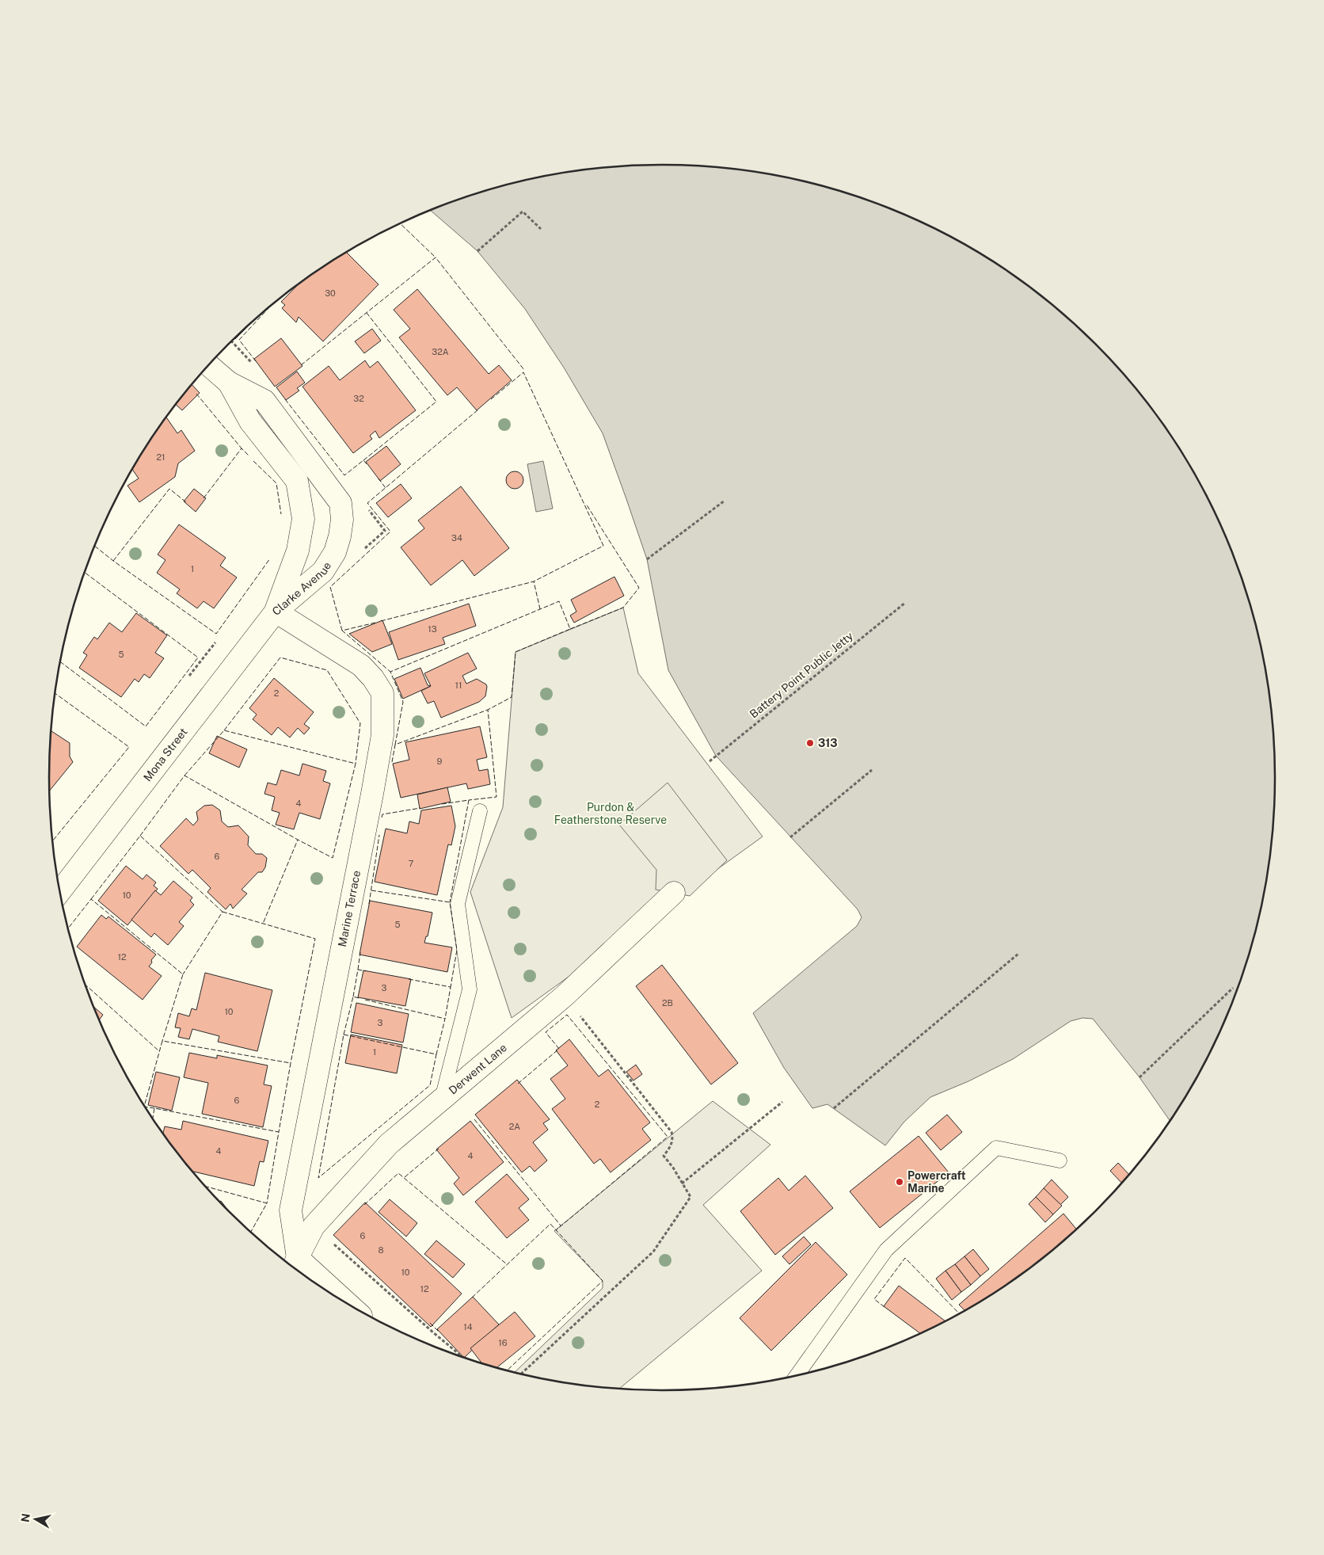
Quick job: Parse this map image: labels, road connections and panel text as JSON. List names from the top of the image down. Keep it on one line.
{"streets":{"street":["Clarke Avenue","Mona Street","Marine Terrace","Derwent Lane"],"path":["Battery Point Public Jetty"]},"crossings":[["Clarke Avenue","Mona Street"],["Clarke Avenue","Marine Terrace"],["Mona Street","Marine Terrace"],["Marine Terrace","Derwent Lane"]],"parks":["Purdon & Featherstone Reserve"],"places":["313","Powercraft Marine"],"house_numbers":["30","32A","32","21","34","1","13","5","11","2","9","4","6","7","10","5","12","3","2B","10","3","1","6","2","2A","4","4","6","8","10","12","14","16"],"north":"left"}
